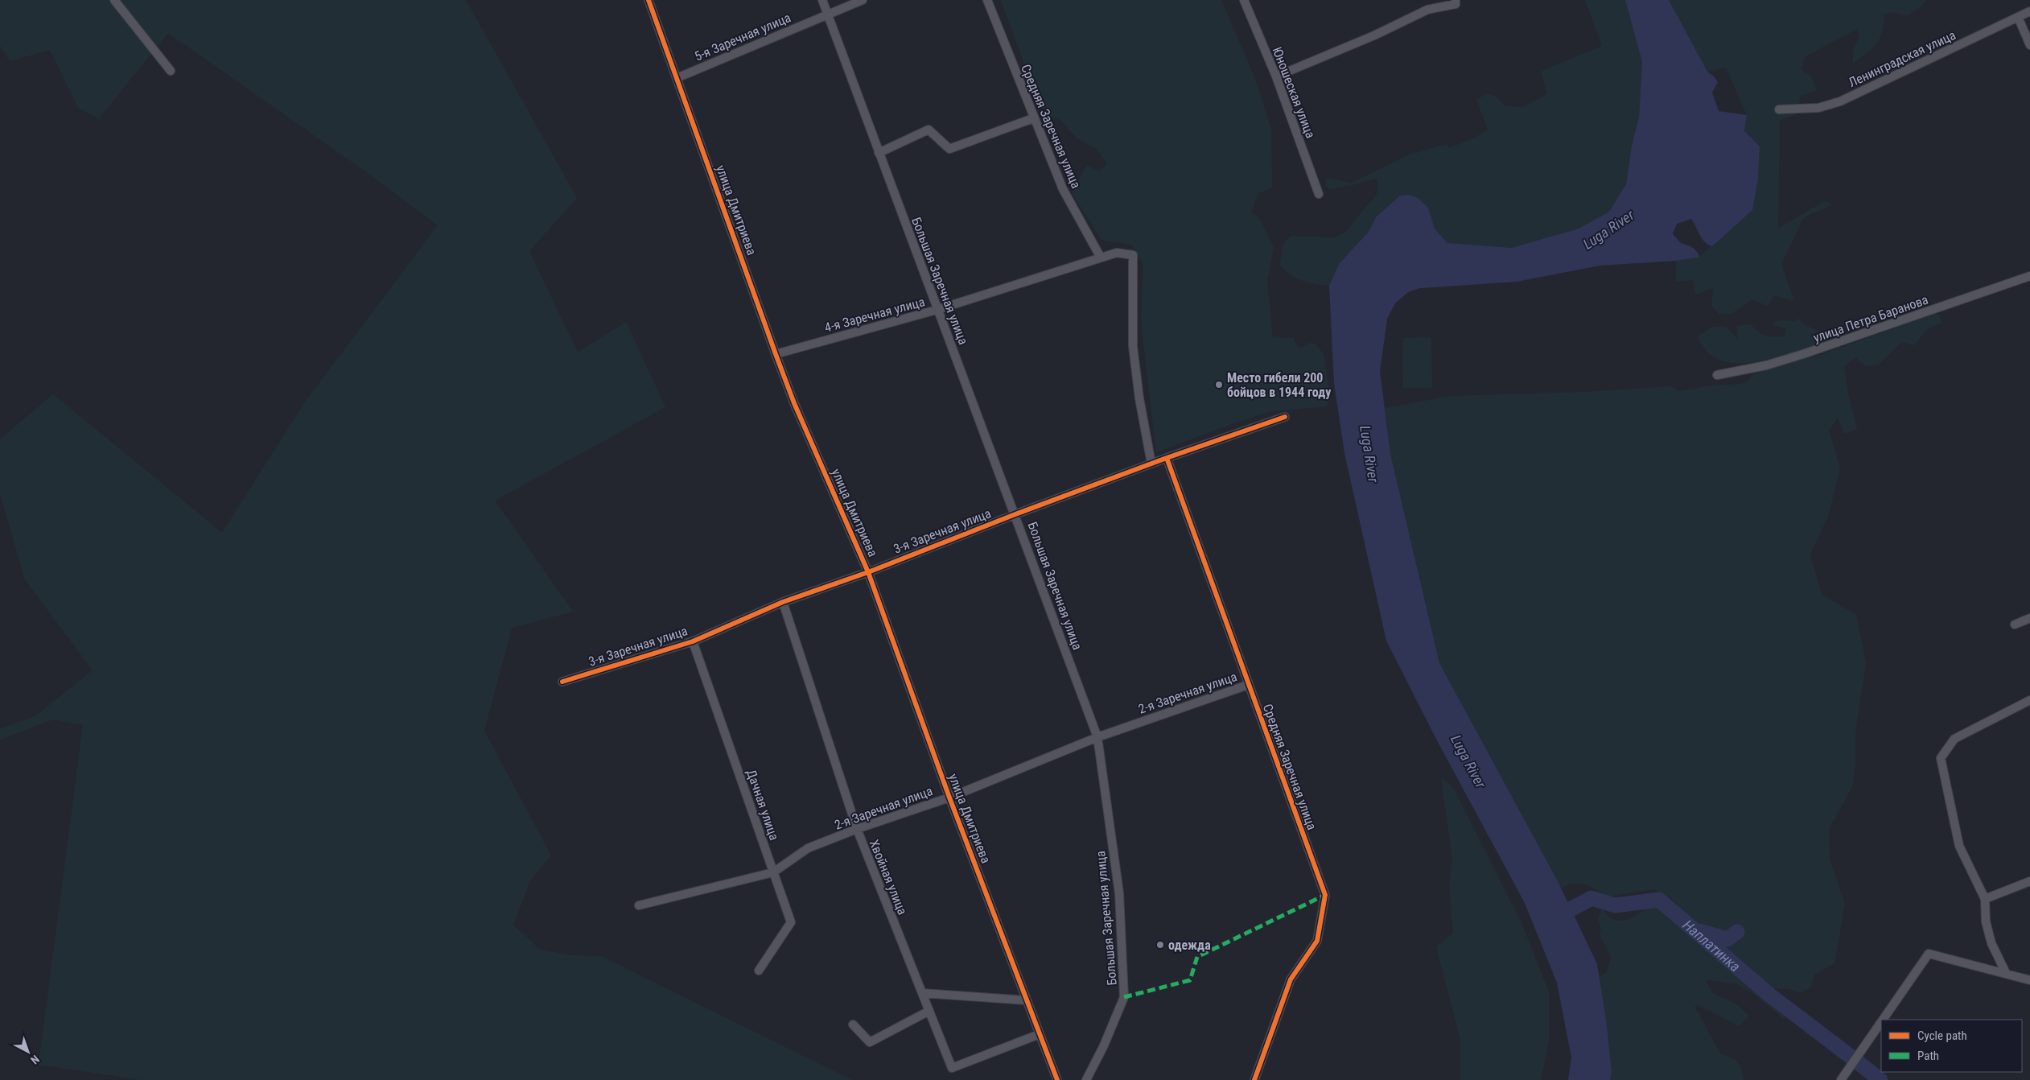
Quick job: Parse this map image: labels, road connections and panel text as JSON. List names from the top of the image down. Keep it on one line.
{"streets":{"street":["5-я Заречная улица","Ленинградская улица","Юношеская улица","Средняя Заречная улица","улица Дмитриева","Большая Заречная улица","4-я Заречная улица","улица Петра Баранова","3-я Заречная улица","2-я Заречная улица","Дачная улица","Хвойная улица"]},"crossings":[["5-я Заречная улица","улица Дмитриева"],["5-я Заречная улица","Большая Заречная улица"],["Средняя Заречная улица","4-я Заречная улица"],["Средняя Заречная улица","3-я Заречная улица"],["Средняя Заречная улица","2-я Заречная улица"],["улица Дмитриева","4-я Заречная улица"],["улица Дмитриева","3-я Заречная улица"],["улица Дмитриева","2-я Заречная улица"],["улица Дмитриева","Хвойная улица"],["Большая Заречная улица","4-я Заречная улица"],["Большая Заречная улица","3-я Заречная улица"],["Большая Заречная улица","2-я Заречная улица"],["4-я Заречная улица","3-я Заречная улица"],["3-я Заречная улица","Дачная улица"],["3-я Заречная улица","Хвойная улица"],["2-я Заречная улица","Дачная улица"],["2-я Заречная улица","Хвойная улица"]],"water":["Luga River","Наплатинка"],"places":["Место гибели 200 бойцов в 1944 году","одежда"],"legend":["Cycle path","Path"],"north":"bottom right"}
